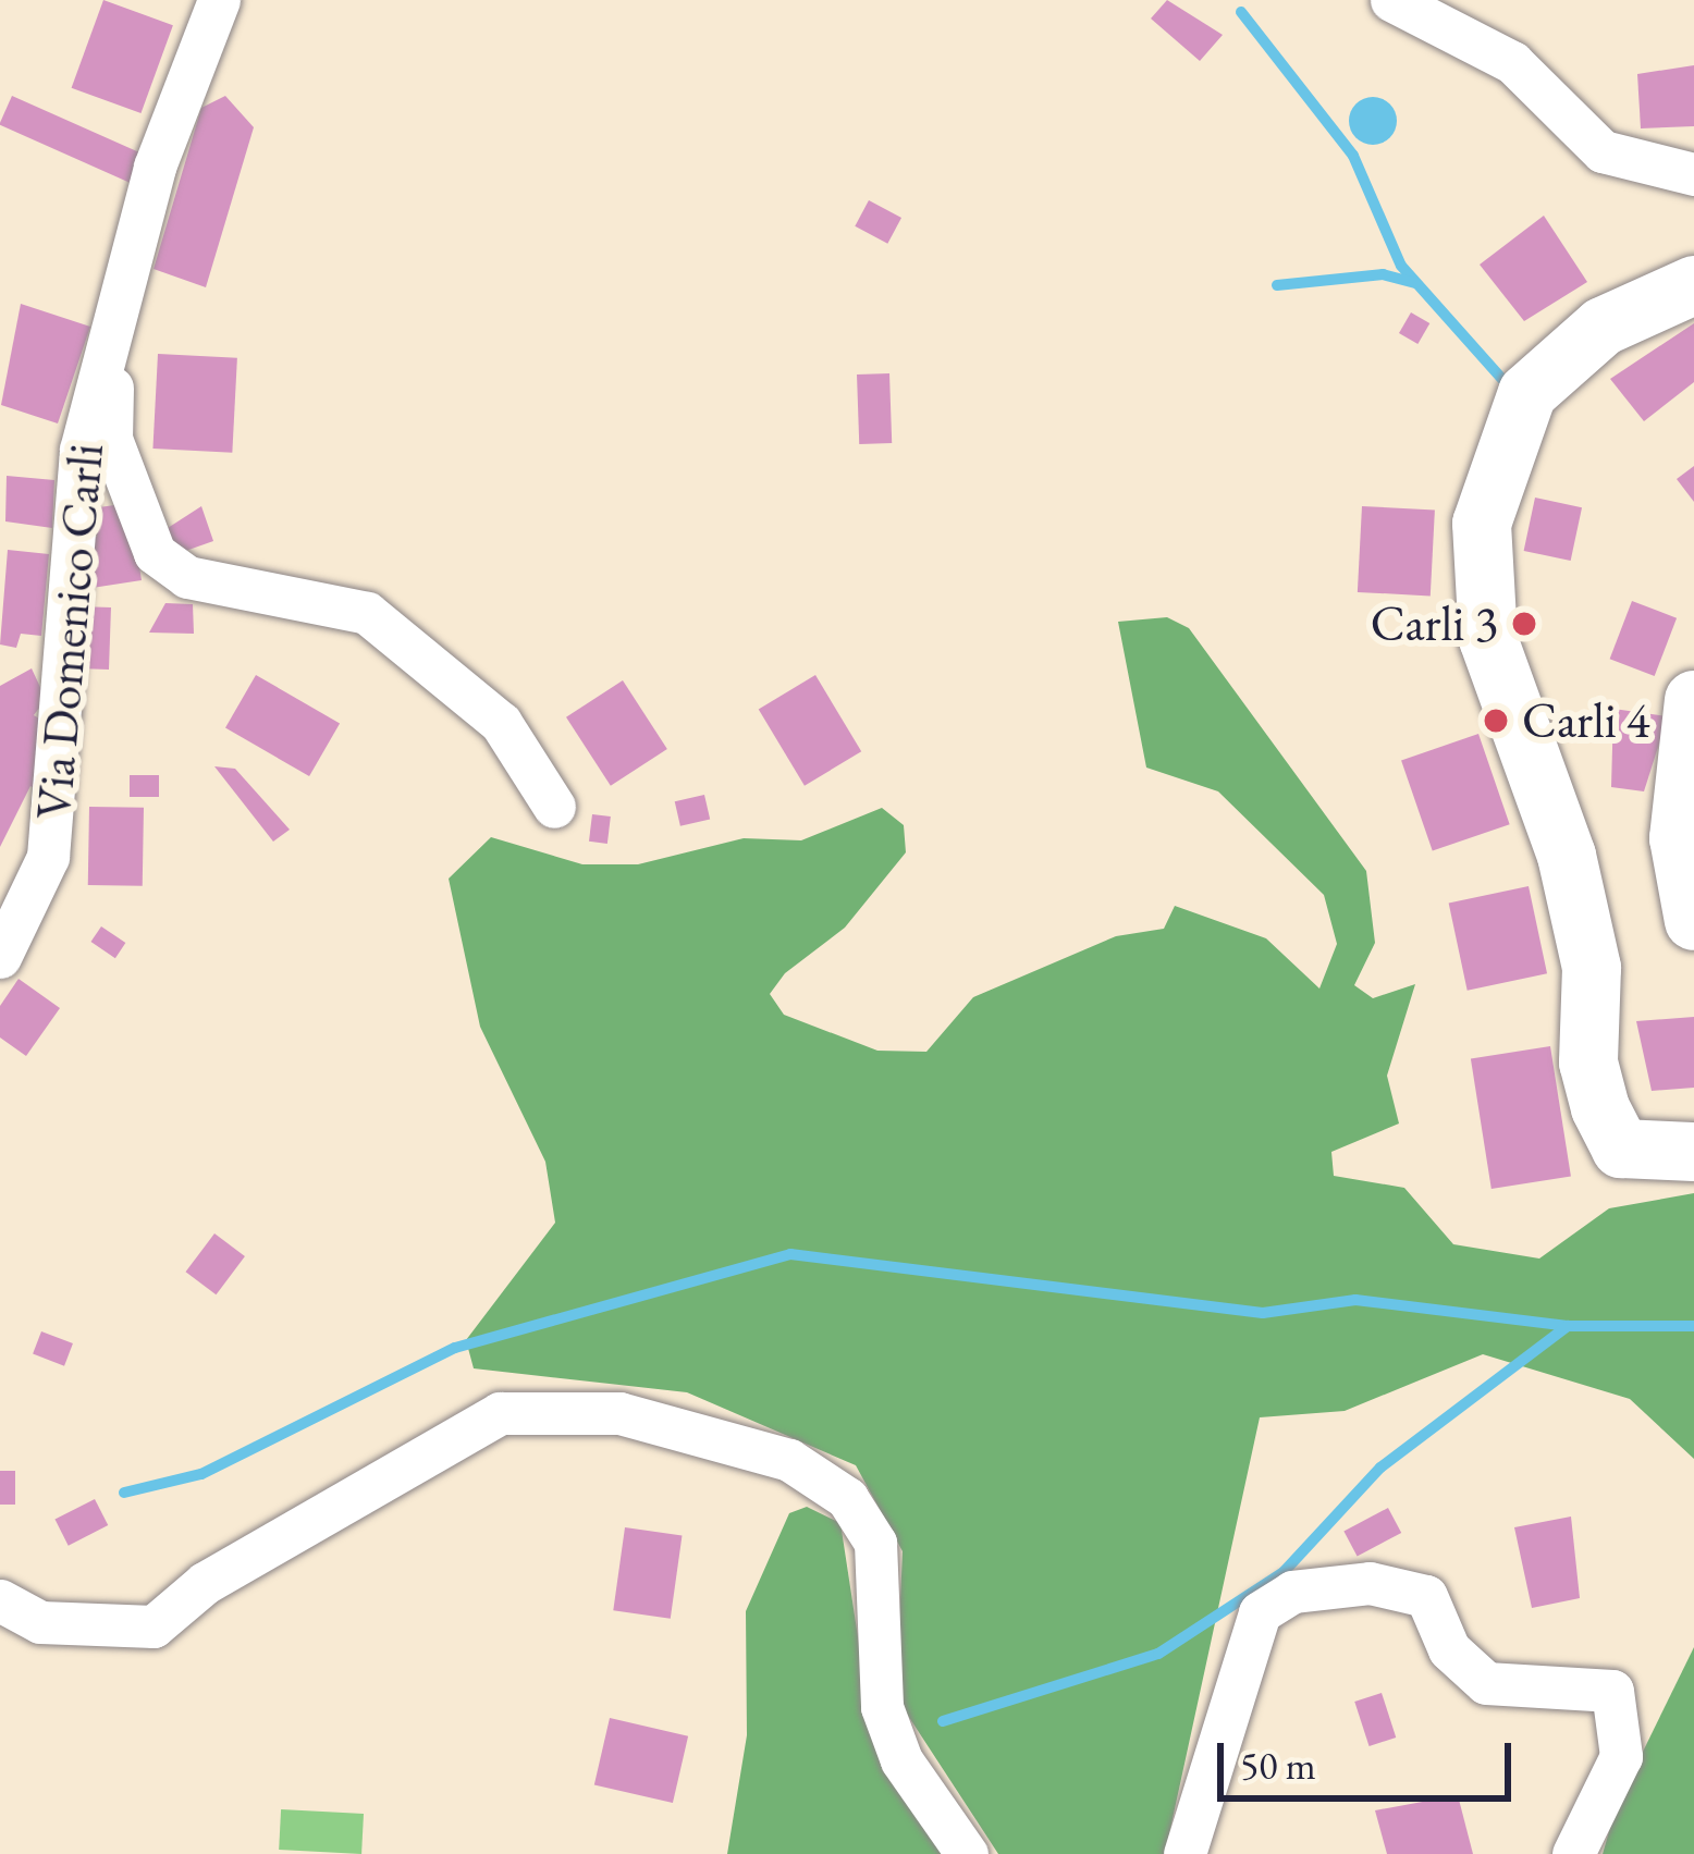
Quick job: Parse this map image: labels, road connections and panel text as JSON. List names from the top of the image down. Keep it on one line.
{"streets":{"street":["Via Domenico Carli"]},"places":["Carli 3","Carli 4"],"scale_bar":"50 m"}
